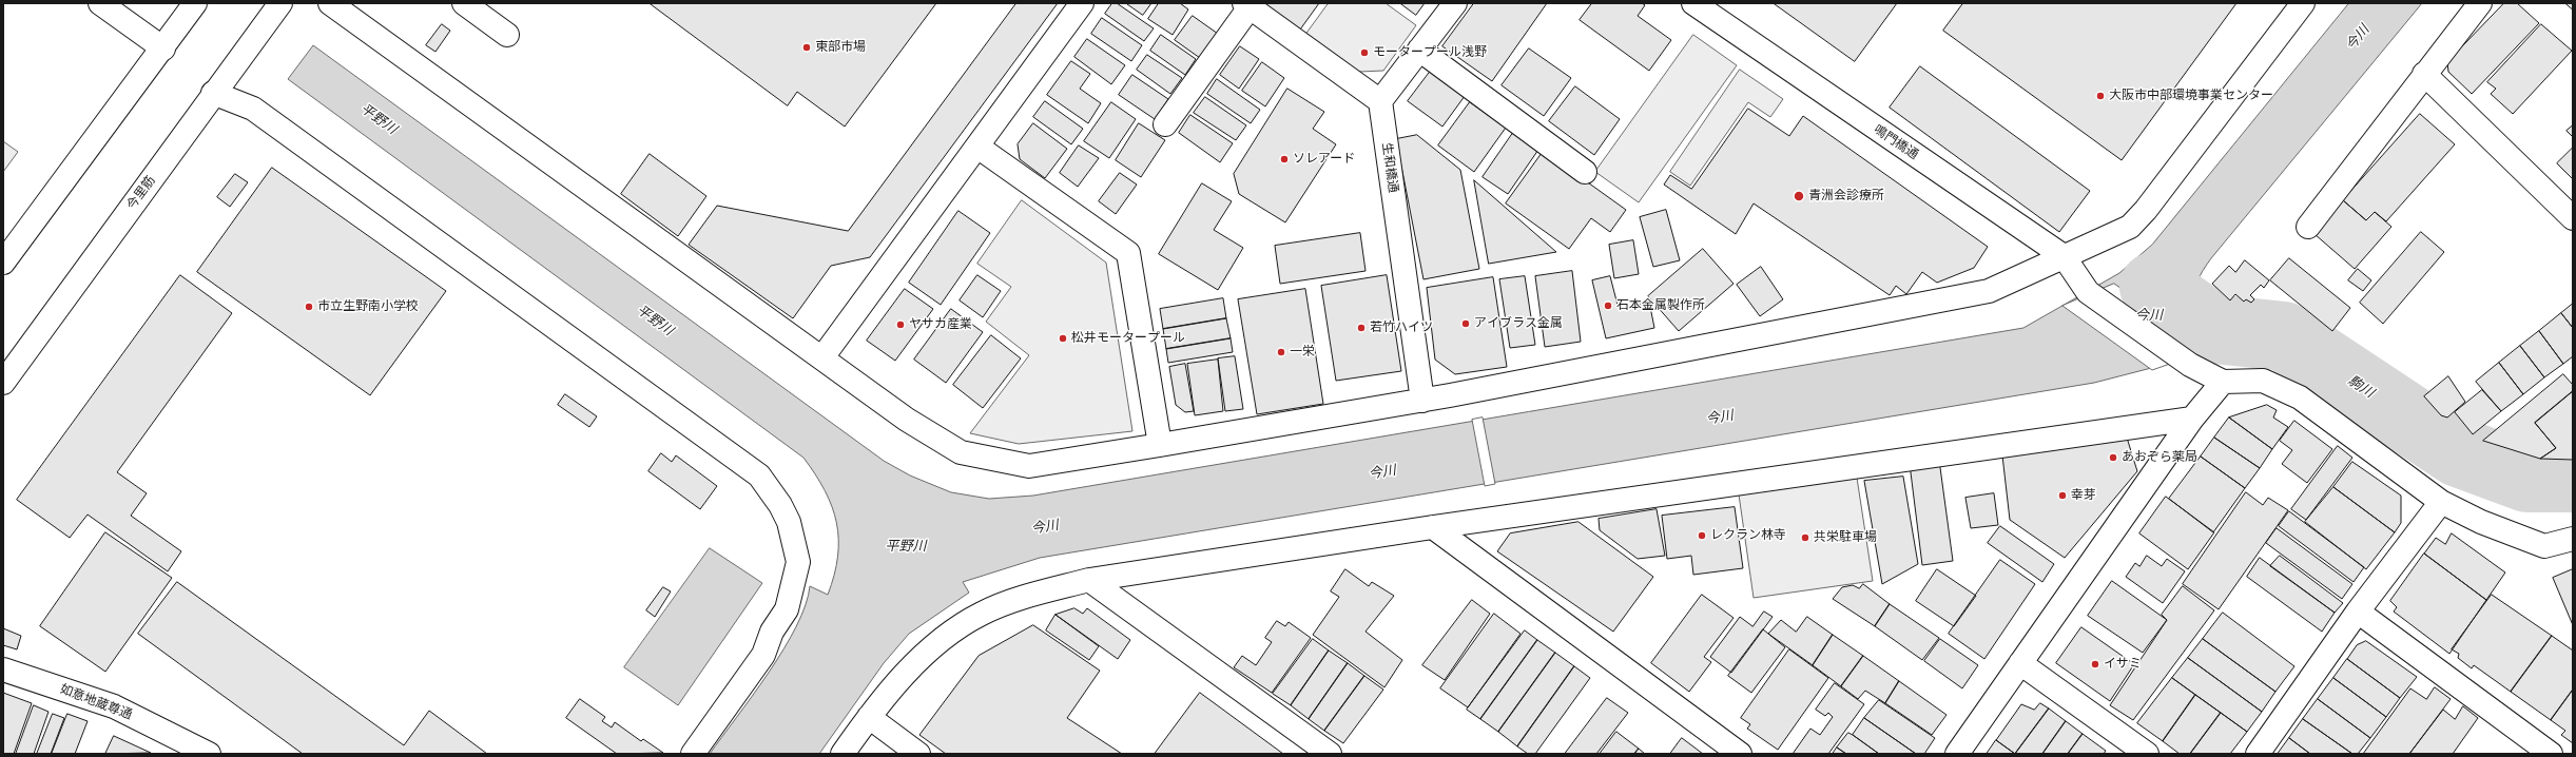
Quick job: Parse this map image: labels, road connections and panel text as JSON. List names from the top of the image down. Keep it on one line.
{"streets":{"street":["鳴門橋通","生和橋通","今里筋","如意地蔵尊通"]},"water":["今川","平野川","駒川"],"places":["東部市場","モータープール浅野","大阪市中部環境事業センター","ソレアード","青洲会診療所","石本金属製作所","市立生野南小学校","アイブラス金属","ヤサカ産業","若竹ハイツ","松井モータープール","一栄","あおぞら薬局","幸芽","レクラン林寺","共栄駐車場","イサミ"]}
